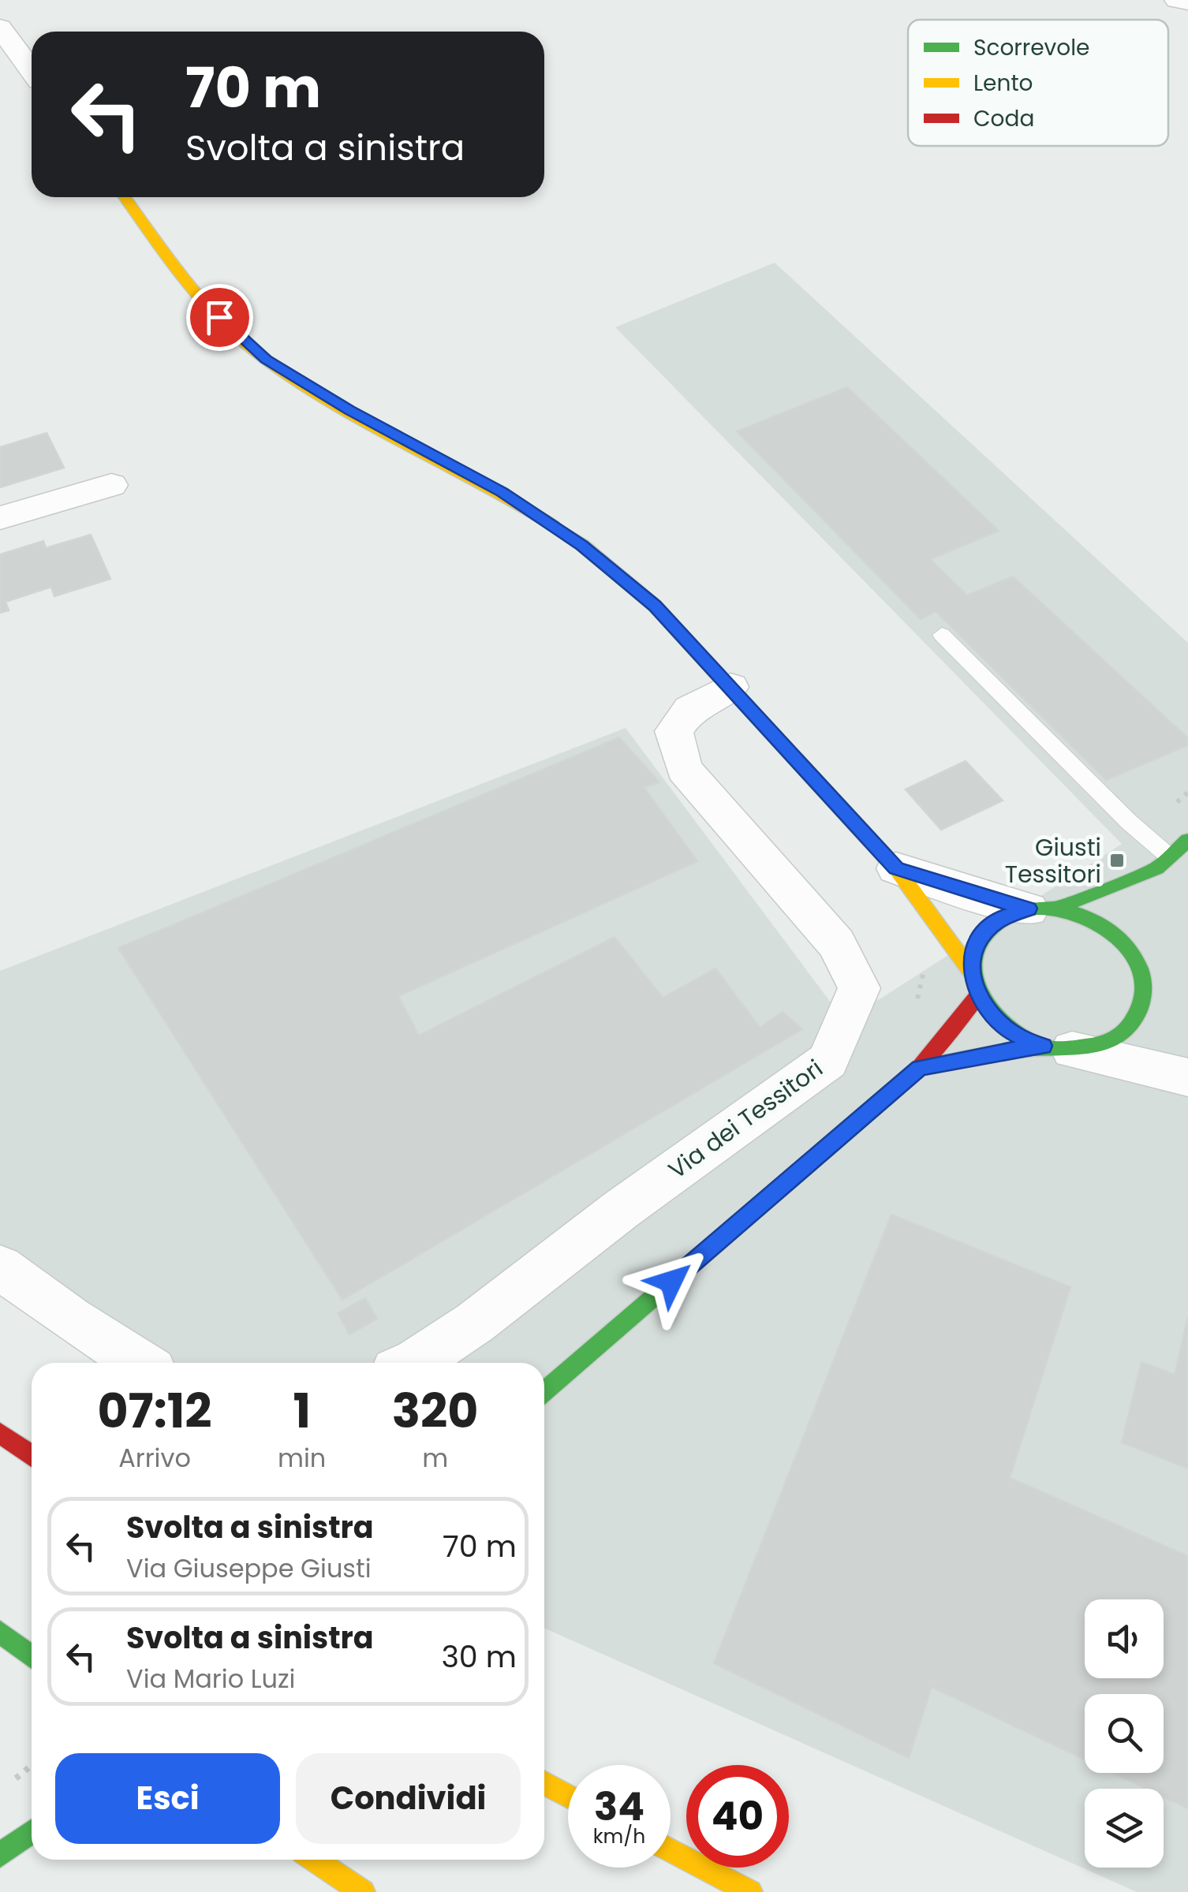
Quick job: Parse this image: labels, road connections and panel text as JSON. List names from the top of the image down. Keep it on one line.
{"streets":{"street":["Via dei Tessitori"]},"places":{"transit":["Giusti Tessitori"]},"legend":["Scorrevole","Lento","Coda"],"page":{"turn":["70 m","Svolta a sinistra"],"eta":["07:12","Arrivo","1","min","320","m"],"list":[{"name":"Svolta a sinistra","note":"Via Giuseppe Giusti","value":"70 m"},{"name":"Svolta a sinistra","note":"Via Mario Luzi","value":"30 m"}],"buttons":["Esci","Condividi"],"speed":"34 km/h","limit":"40"}}
